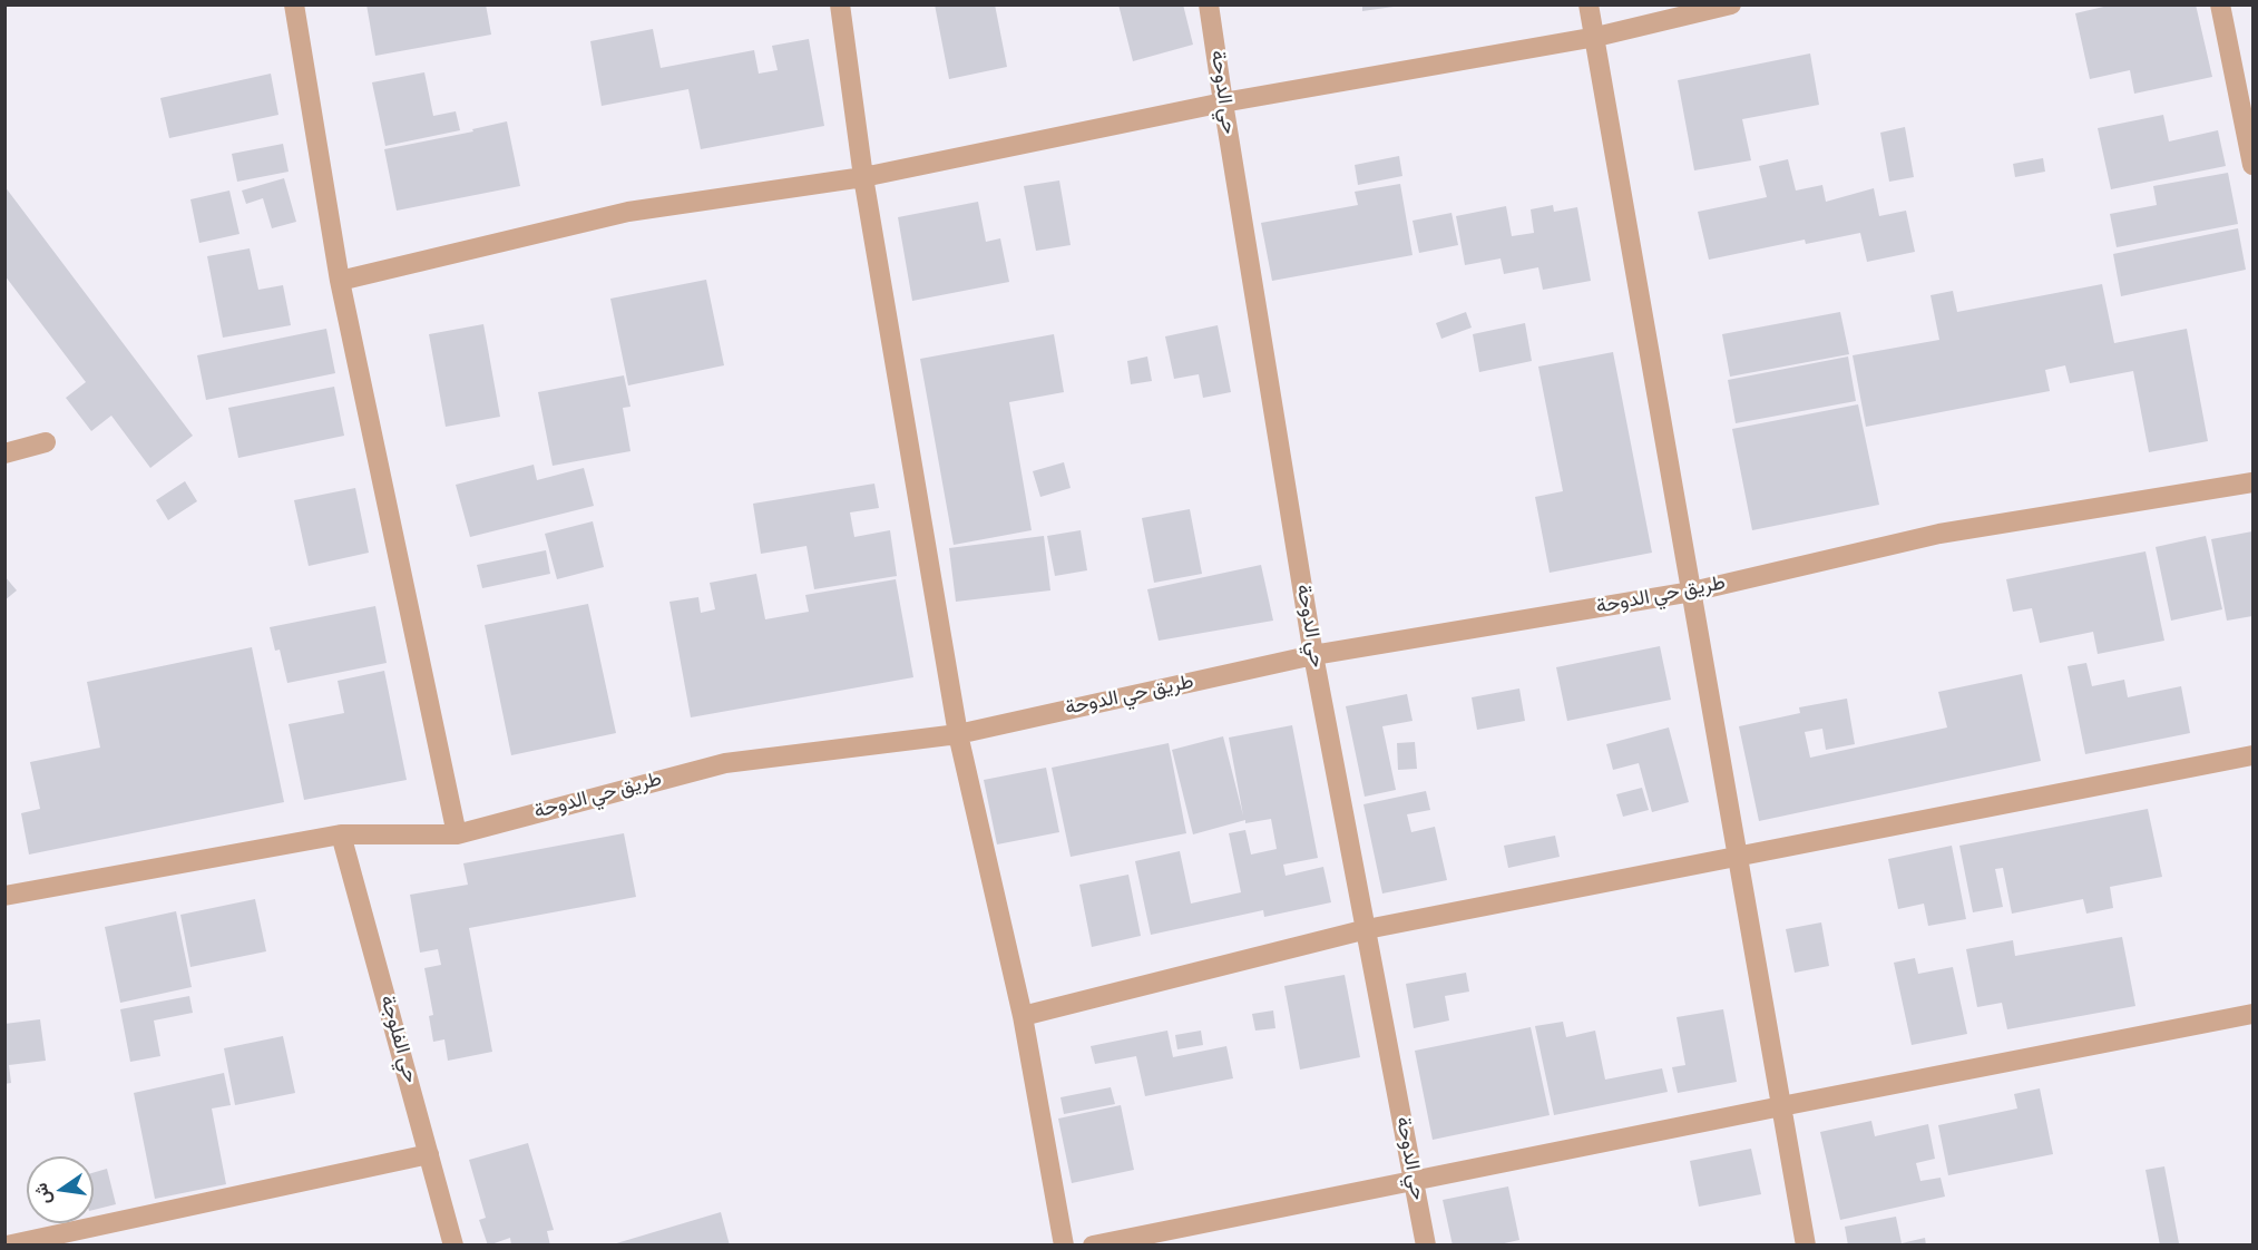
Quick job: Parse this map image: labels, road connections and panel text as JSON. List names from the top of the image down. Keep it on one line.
{"streets":{"street":["حي الدوحة","طريق حي الدوحة","حي الفلوجة"]},"crossings":[["حي الدوحة","طريق حي الدوحة"],["طريق حي الدوحة","حي الفلوجة"]],"north":"left"}
